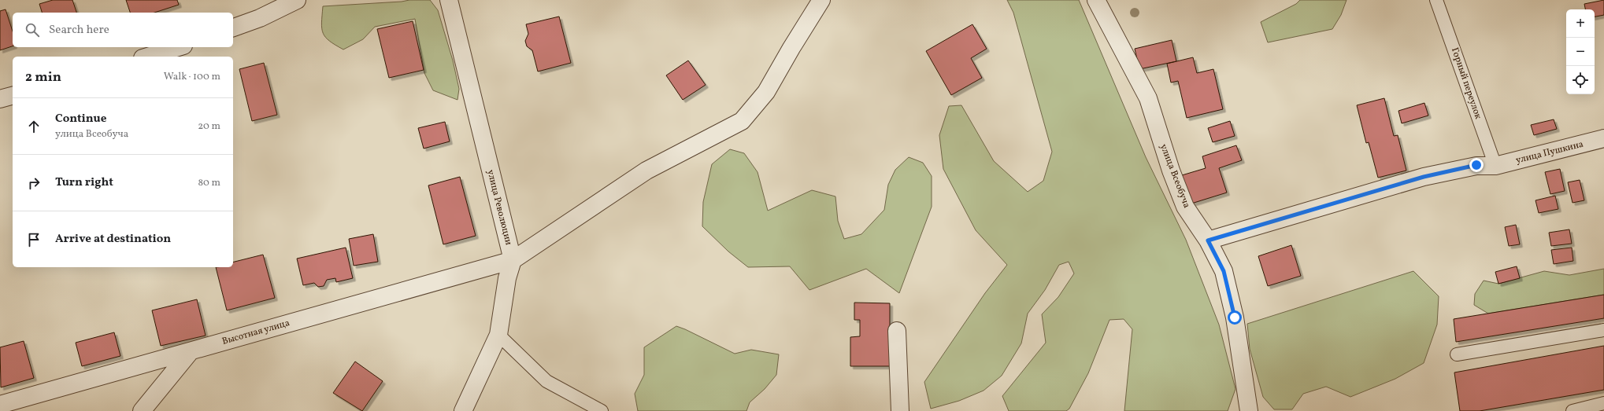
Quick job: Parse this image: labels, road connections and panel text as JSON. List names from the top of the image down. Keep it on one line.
{"streets":{"street":["улица Пушкина","улица Всеобуча","улица Революции","Высотная улица"],"lane":["Горный переулок"]},"crossings":[["Горный переулок","улица Пушкина"],["улица Пушкина","улица Всеобуча"],["улица Революции","Высотная улица"]],"page":{"map_buttons":["+","−"],"search":"Search here","heading":["2 min","Walk · 100 m"],"list":[["Continue","улица Всеобуча","20 m"],["Turn right","80 m"],"Arrive at destination"]}}
